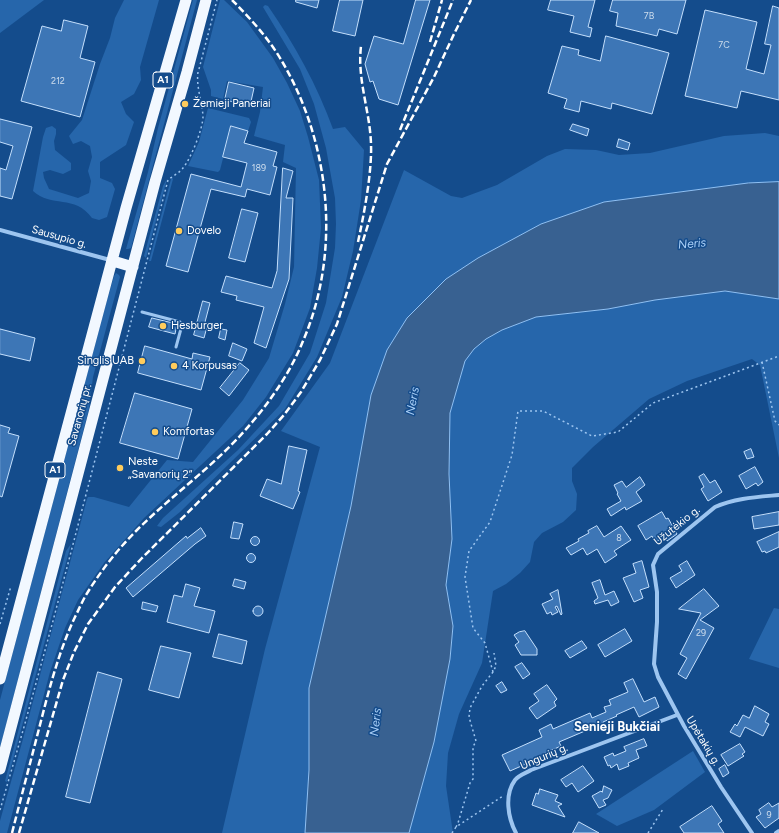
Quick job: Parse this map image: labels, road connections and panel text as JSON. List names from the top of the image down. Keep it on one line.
{"streets":{"highway":["A1","Savanorių pr."],"street":["Sausupio g.","Užutėkio g.","Upėtakių g.","Ungurių g."]},"crossings":[["Sausupio g.","Savanorių pr."],["Užutėkio g.","Upėtakių g."],["Upėtakių g.","Ungurių g."]],"districts":["Senieji Bukčiai"],"water":["Neris"],"places":["Žemieji Paneriai","Dovelo","Hesburger","Singlis UAB","4 Korpusas","Komfortas","Neste „Savanorių 2“"],"house_numbers":["7B","7C","212","189","8","29","9"]}
